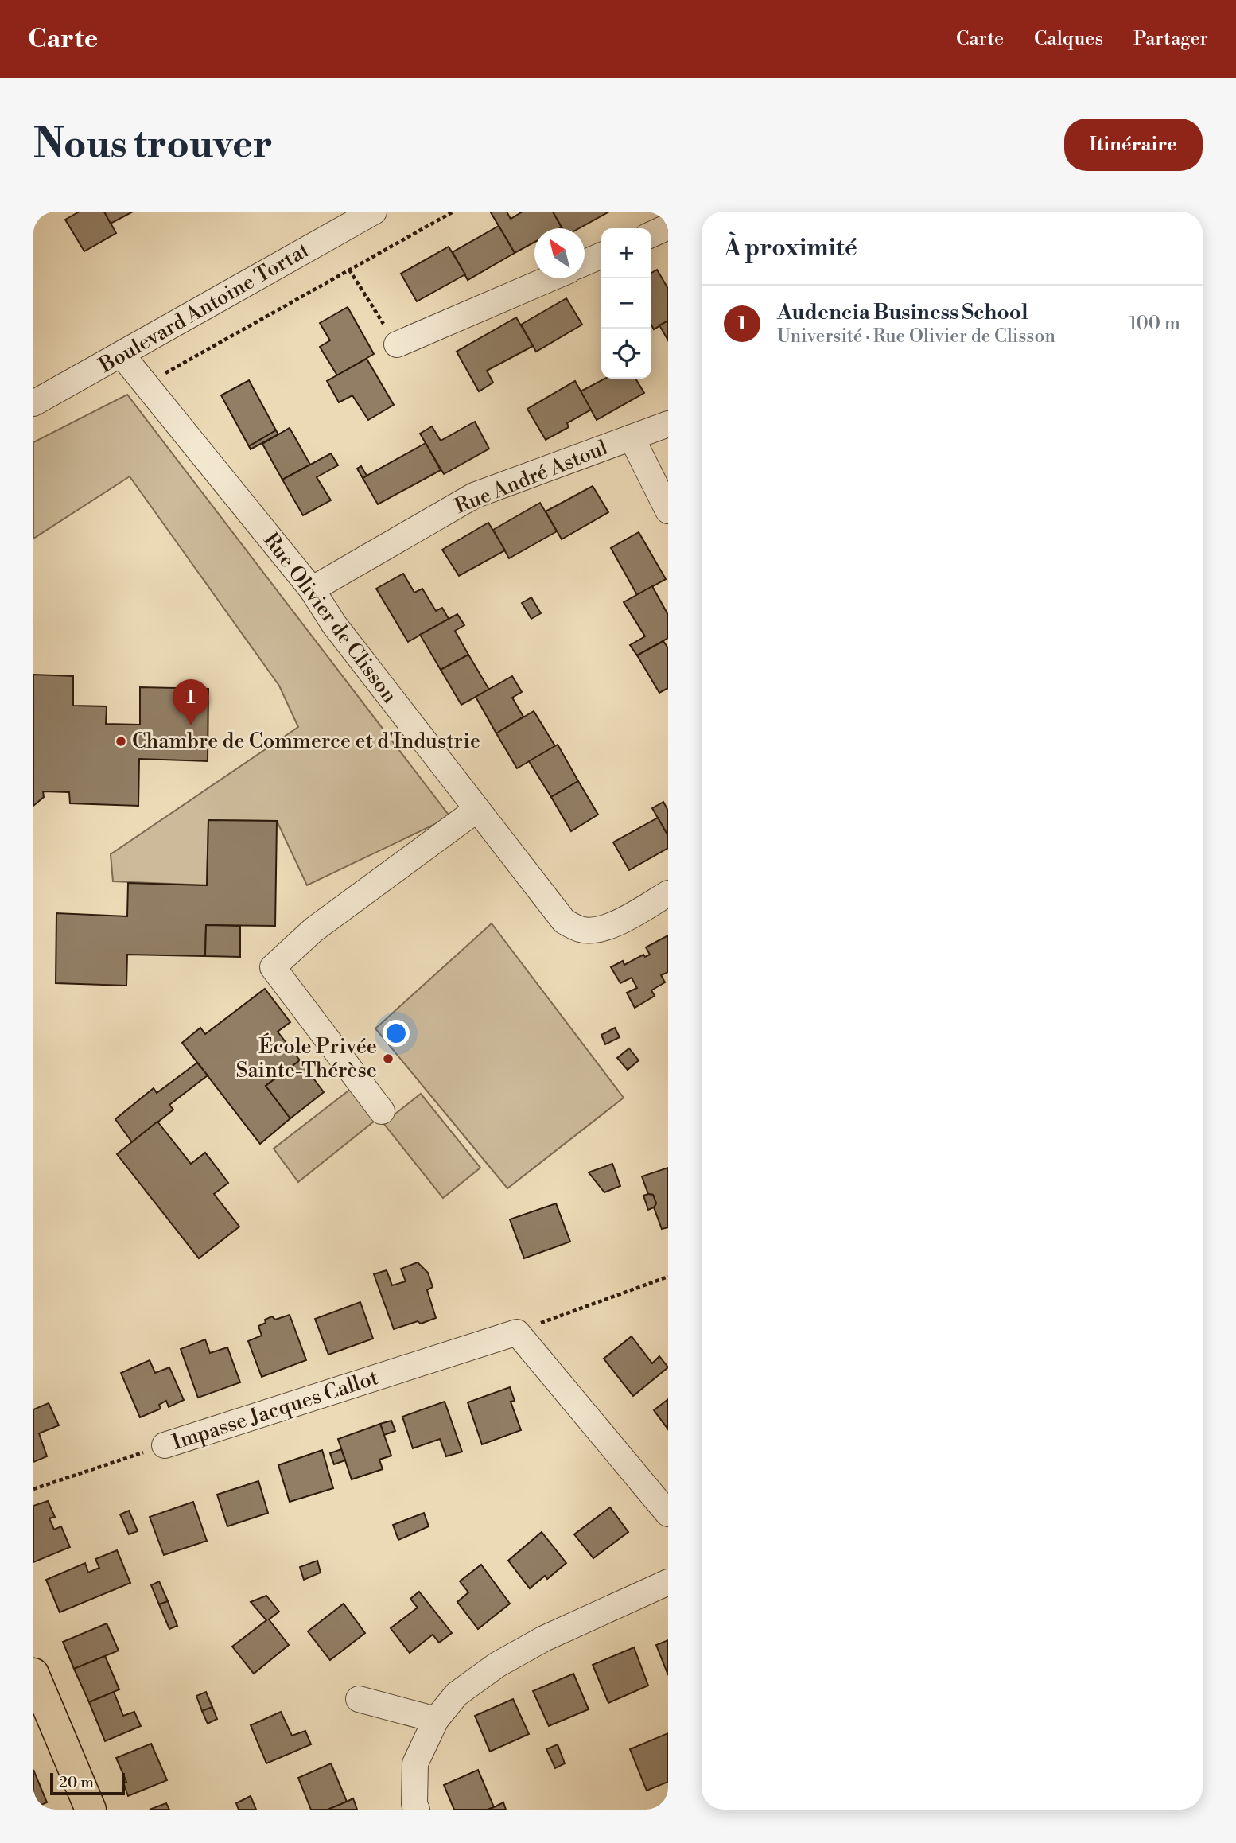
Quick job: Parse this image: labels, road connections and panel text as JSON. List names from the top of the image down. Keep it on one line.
{"streets":{"street":["Boulevard Antoine Tortat","Rue André Astoul","Rue Olivier de Clisson","Impasse Jacques Callot"]},"crossings":[["Boulevard Antoine Tortat","Rue Olivier de Clisson"],["Rue André Astoul","Rue Olivier de Clisson"]],"places":["Chambre de Commerce et d'Industrie","École Privée Sainte-Thérèse"],"scale_bar":"20 m","north":"top left","page":{"header":"Carte","nav":["Carte","Calques","Partager"],"buttons":"Itinéraire","title":"Nous trouver","heading":"À proximité","map_buttons":["+","−"],"list":[{"mark":"1","name":"Audencia Business School","note":"Université · Rue Olivier de Clisson","value":"100 m"}],"pins":"1","scale":"20 m"}}
